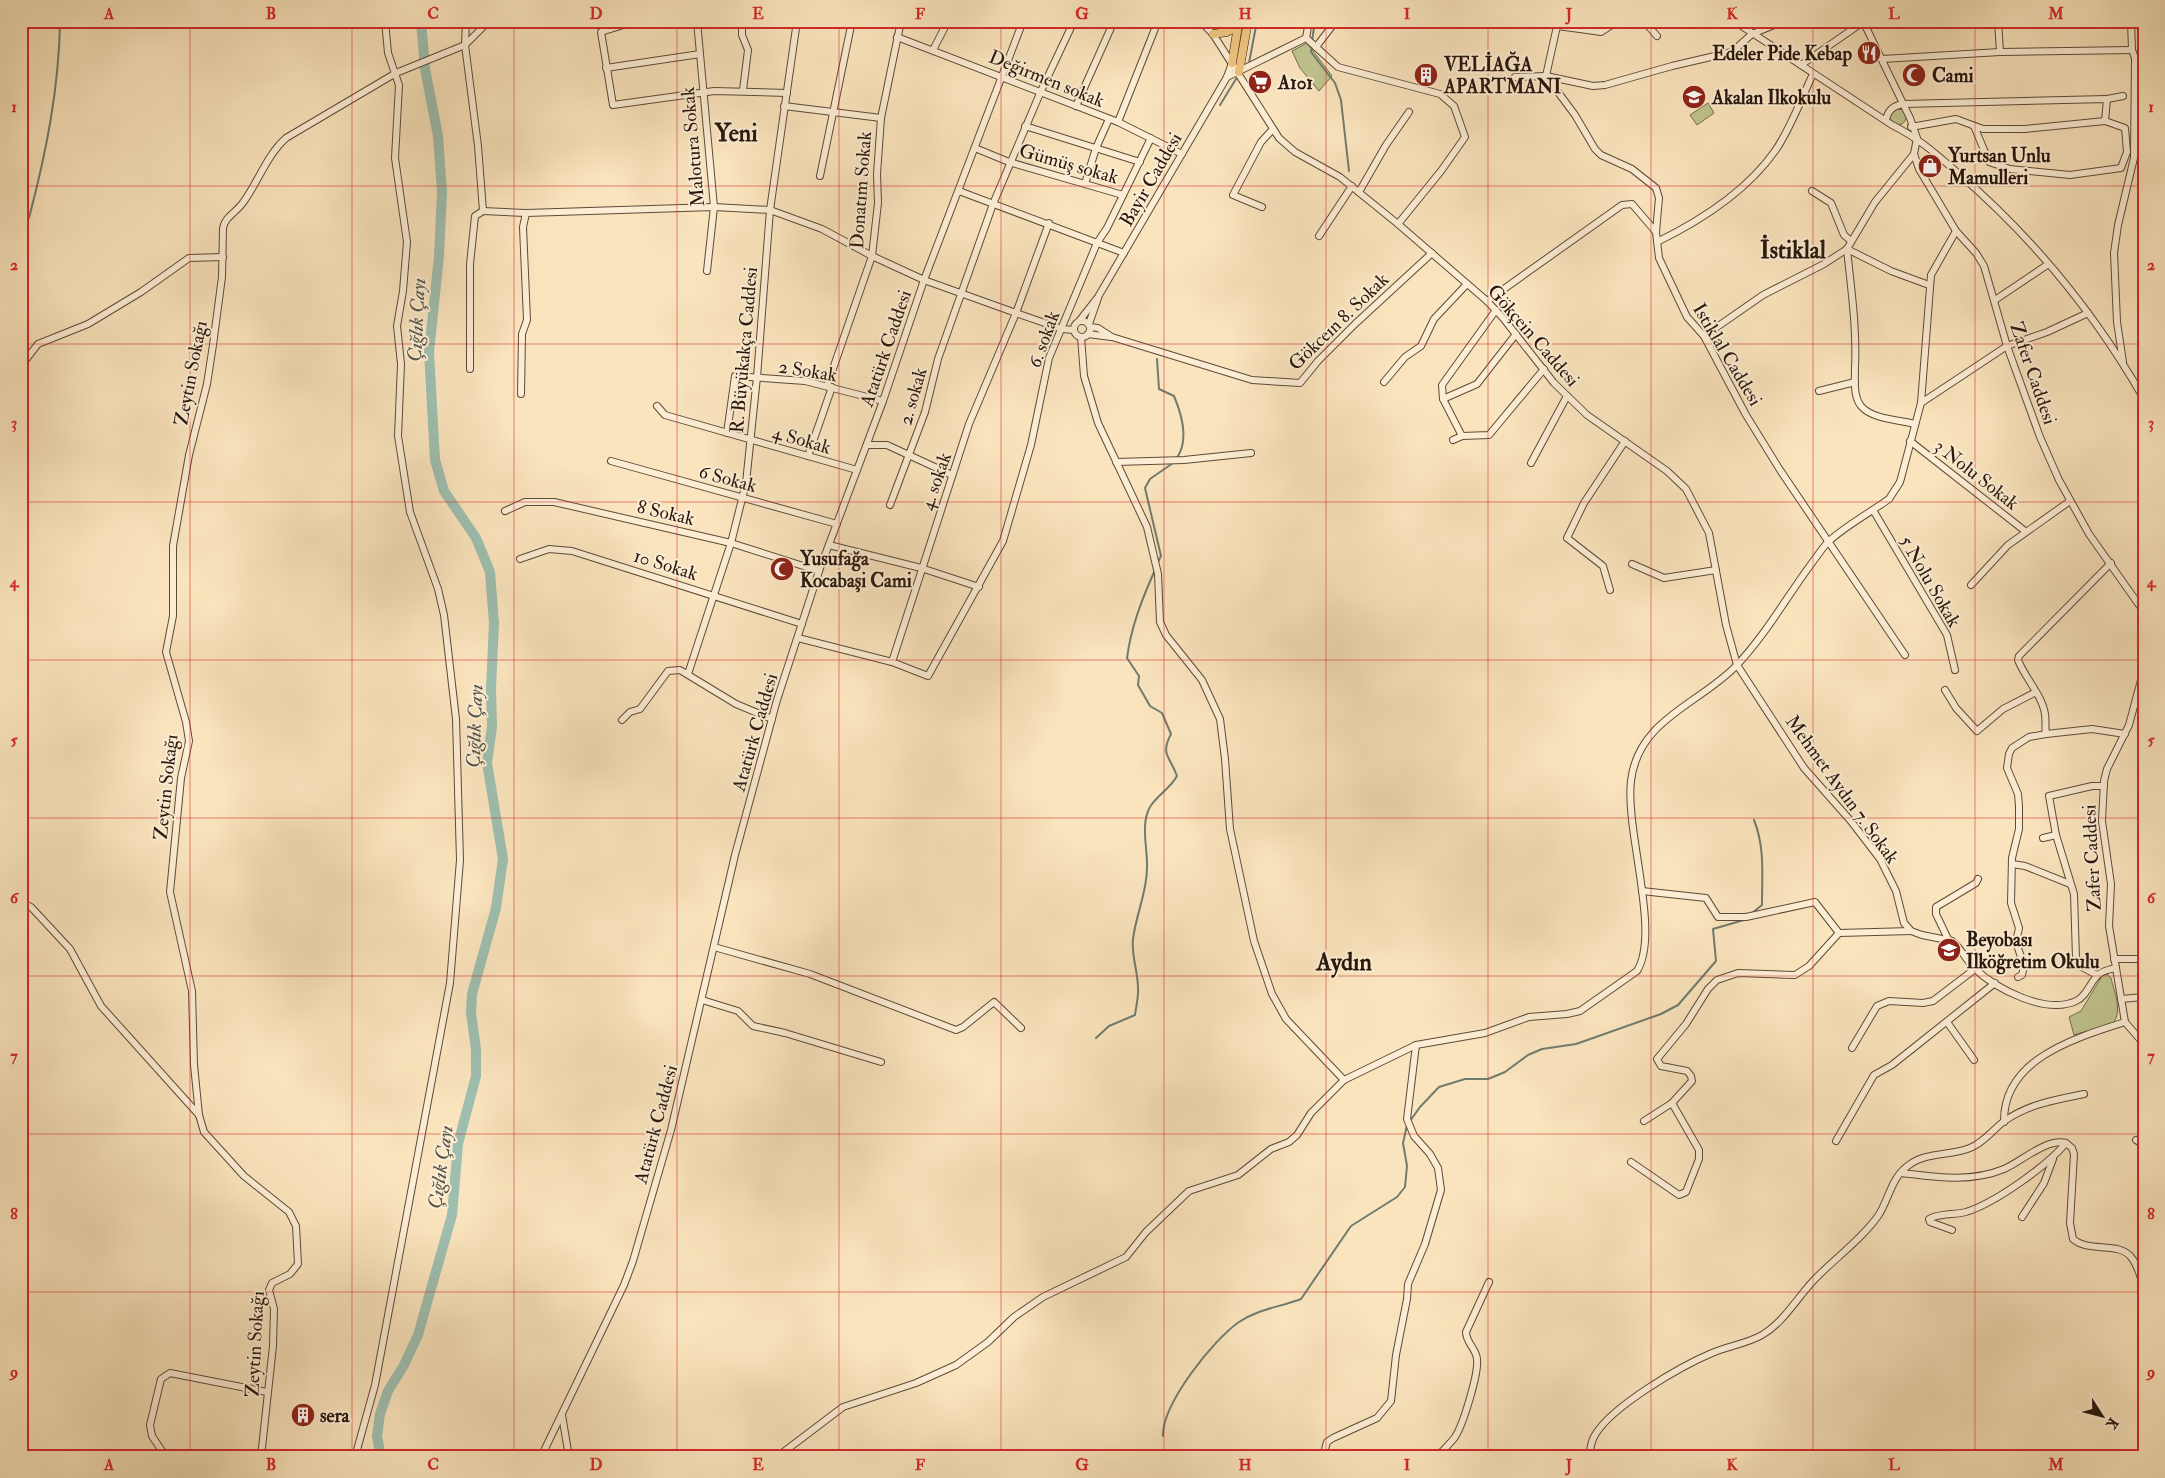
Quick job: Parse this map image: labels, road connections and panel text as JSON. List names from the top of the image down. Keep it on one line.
{"streets":{"street":["Değirmen sokak","Malotura Sokak","Gümüş sokak","Bayir Caddesi","Donatım Sokak","Gökceın 8. Sokak","Gökçein Caddesi","6. sokak","Atatürk Caddesi","R. Büyükakça Caddesi","Istiklal Caddesi","2 Sokak","Zeytin Sokağı","Zafer Caddesi","2. sokak","4 Sokak","3 Nolu Sokak","6 Sokak","4. sokak","8 Sokak","10 Sokak","5 Nolu Sokak","Mehmet Aydın 7. Sokak"]},"crossings":[["Değirmen sokak","Gümüş sokak"],["Değirmen sokak","Bayir Caddesi"],["Değirmen sokak","Donatım Sokak"],["Değirmen sokak","Atatürk Caddesi"],["Gümüş sokak","6. sokak"],["Gümüş sokak","Atatürk Caddesi"],["Bayir Caddesi","Gökceın 8. Sokak"],["Bayir Caddesi","Gökçein Caddesi"],["Donatım Sokak","2 Sokak"],["Donatım Sokak","4 Sokak"],["Gökceın 8. Sokak","Gökçein Caddesi"],["Gökçein Caddesi","Mehmet Aydın 7. Sokak"],["6. sokak","4. sokak"],["Atatürk Caddesi","2 Sokak"],["Atatürk Caddesi","4 Sokak"],["Atatürk Caddesi","6 Sokak"],["Atatürk Caddesi","8 Sokak"],["Atatürk Caddesi","10 Sokak"],["R. Büyükakça Caddesi","2 Sokak"],["R. Büyükakça Caddesi","4 Sokak"],["R. Büyükakça Caddesi","6 Sokak"],["R. Büyükakça Caddesi","8 Sokak"],["R. Büyükakça Caddesi","10 Sokak"],["2 Sokak","4 Sokak"]],"districts":["Yeni","İstiklal","Aydın"],"water":["Çığlık Çayı"],"places":{"restaurant":["Edeler Pide Kebap"],"building":["VELİAĞA APARTMANI","sera"],"mosque":["Cami","Yusufağa Kocabaşi Cami"],"supermarket":["A101"],"school or university":["Akalan Ilkokulu","Beyobası Ilköğretim Okulu"],"shop":["Yurtsan Unlu Mamulleri"]},"north":"bottom right","grid":{"columns":["A","B","C","D","E","F","G","H","I","J","K","L","M"],"rows":["1","2","3","4","5","6","7","8","9"]}}
